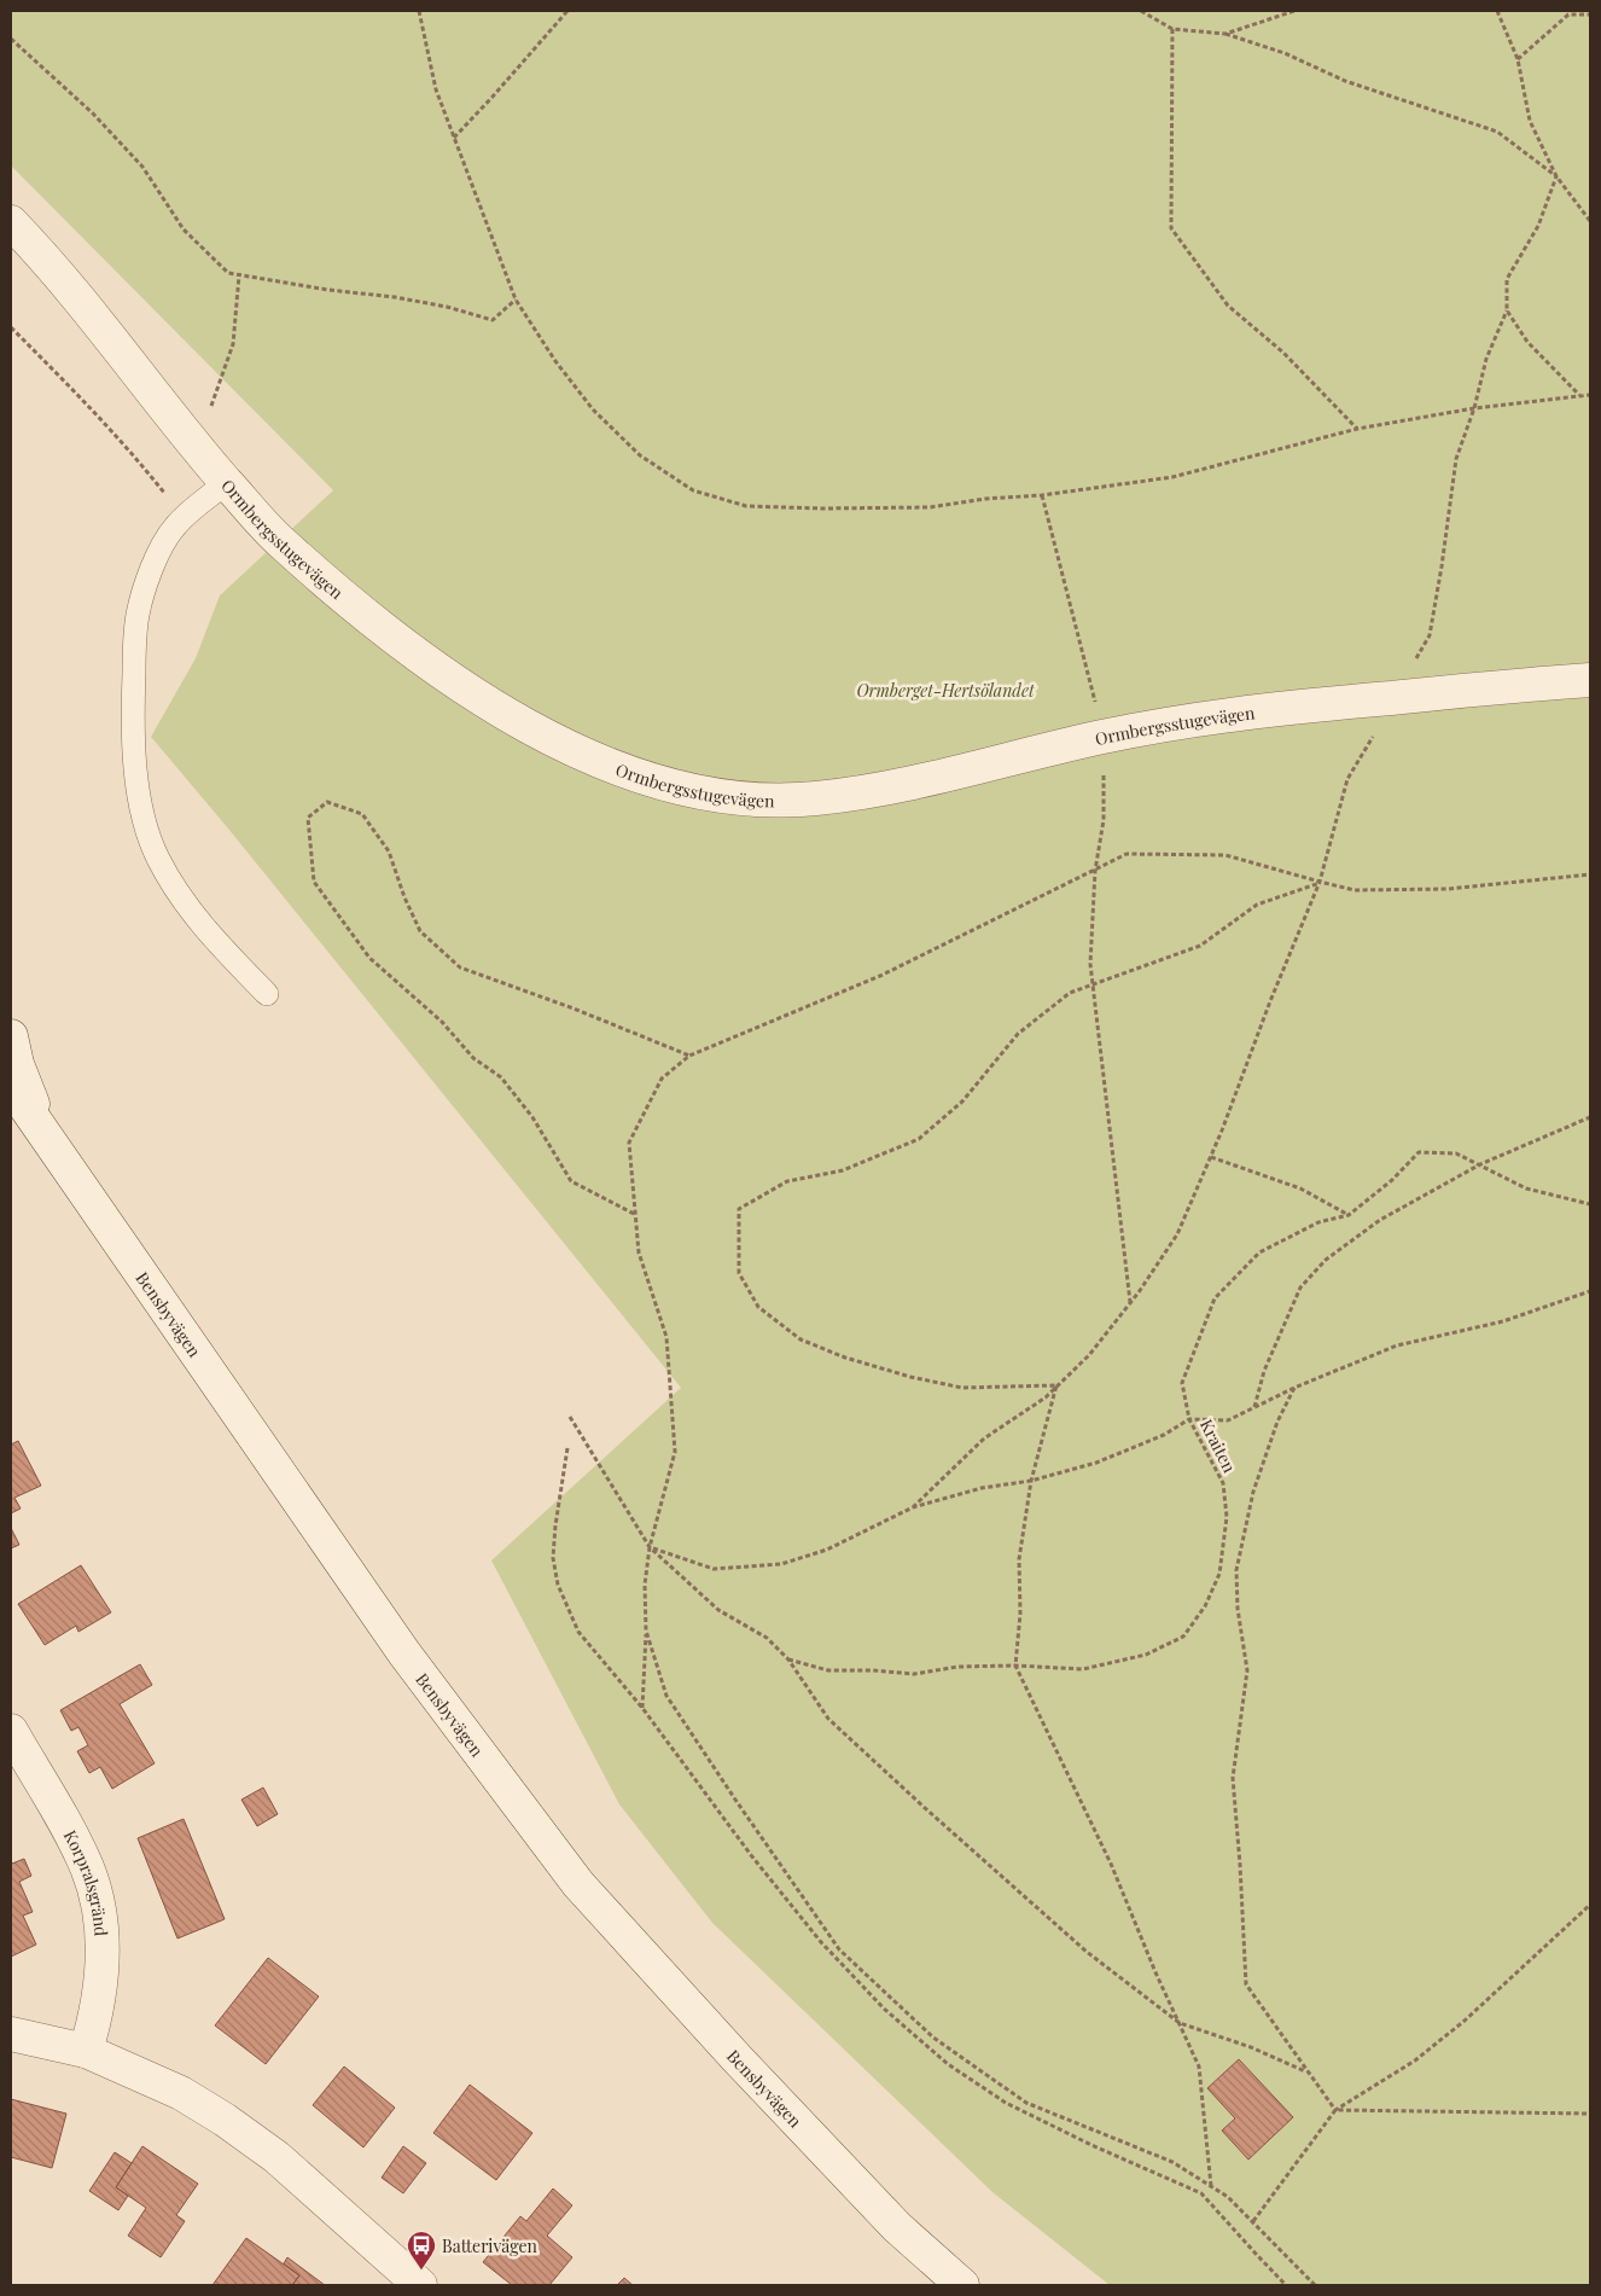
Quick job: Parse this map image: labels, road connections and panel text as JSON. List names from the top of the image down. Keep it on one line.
{"streets":{"street":["Ormbergsstugevägen","Bensbyvägen","Korpralsgränd"],"path":["Kraiten"]},"parks":["Ormberget-Hertsölandet"],"places":{"bus stop":["Batterivägen"]}}
